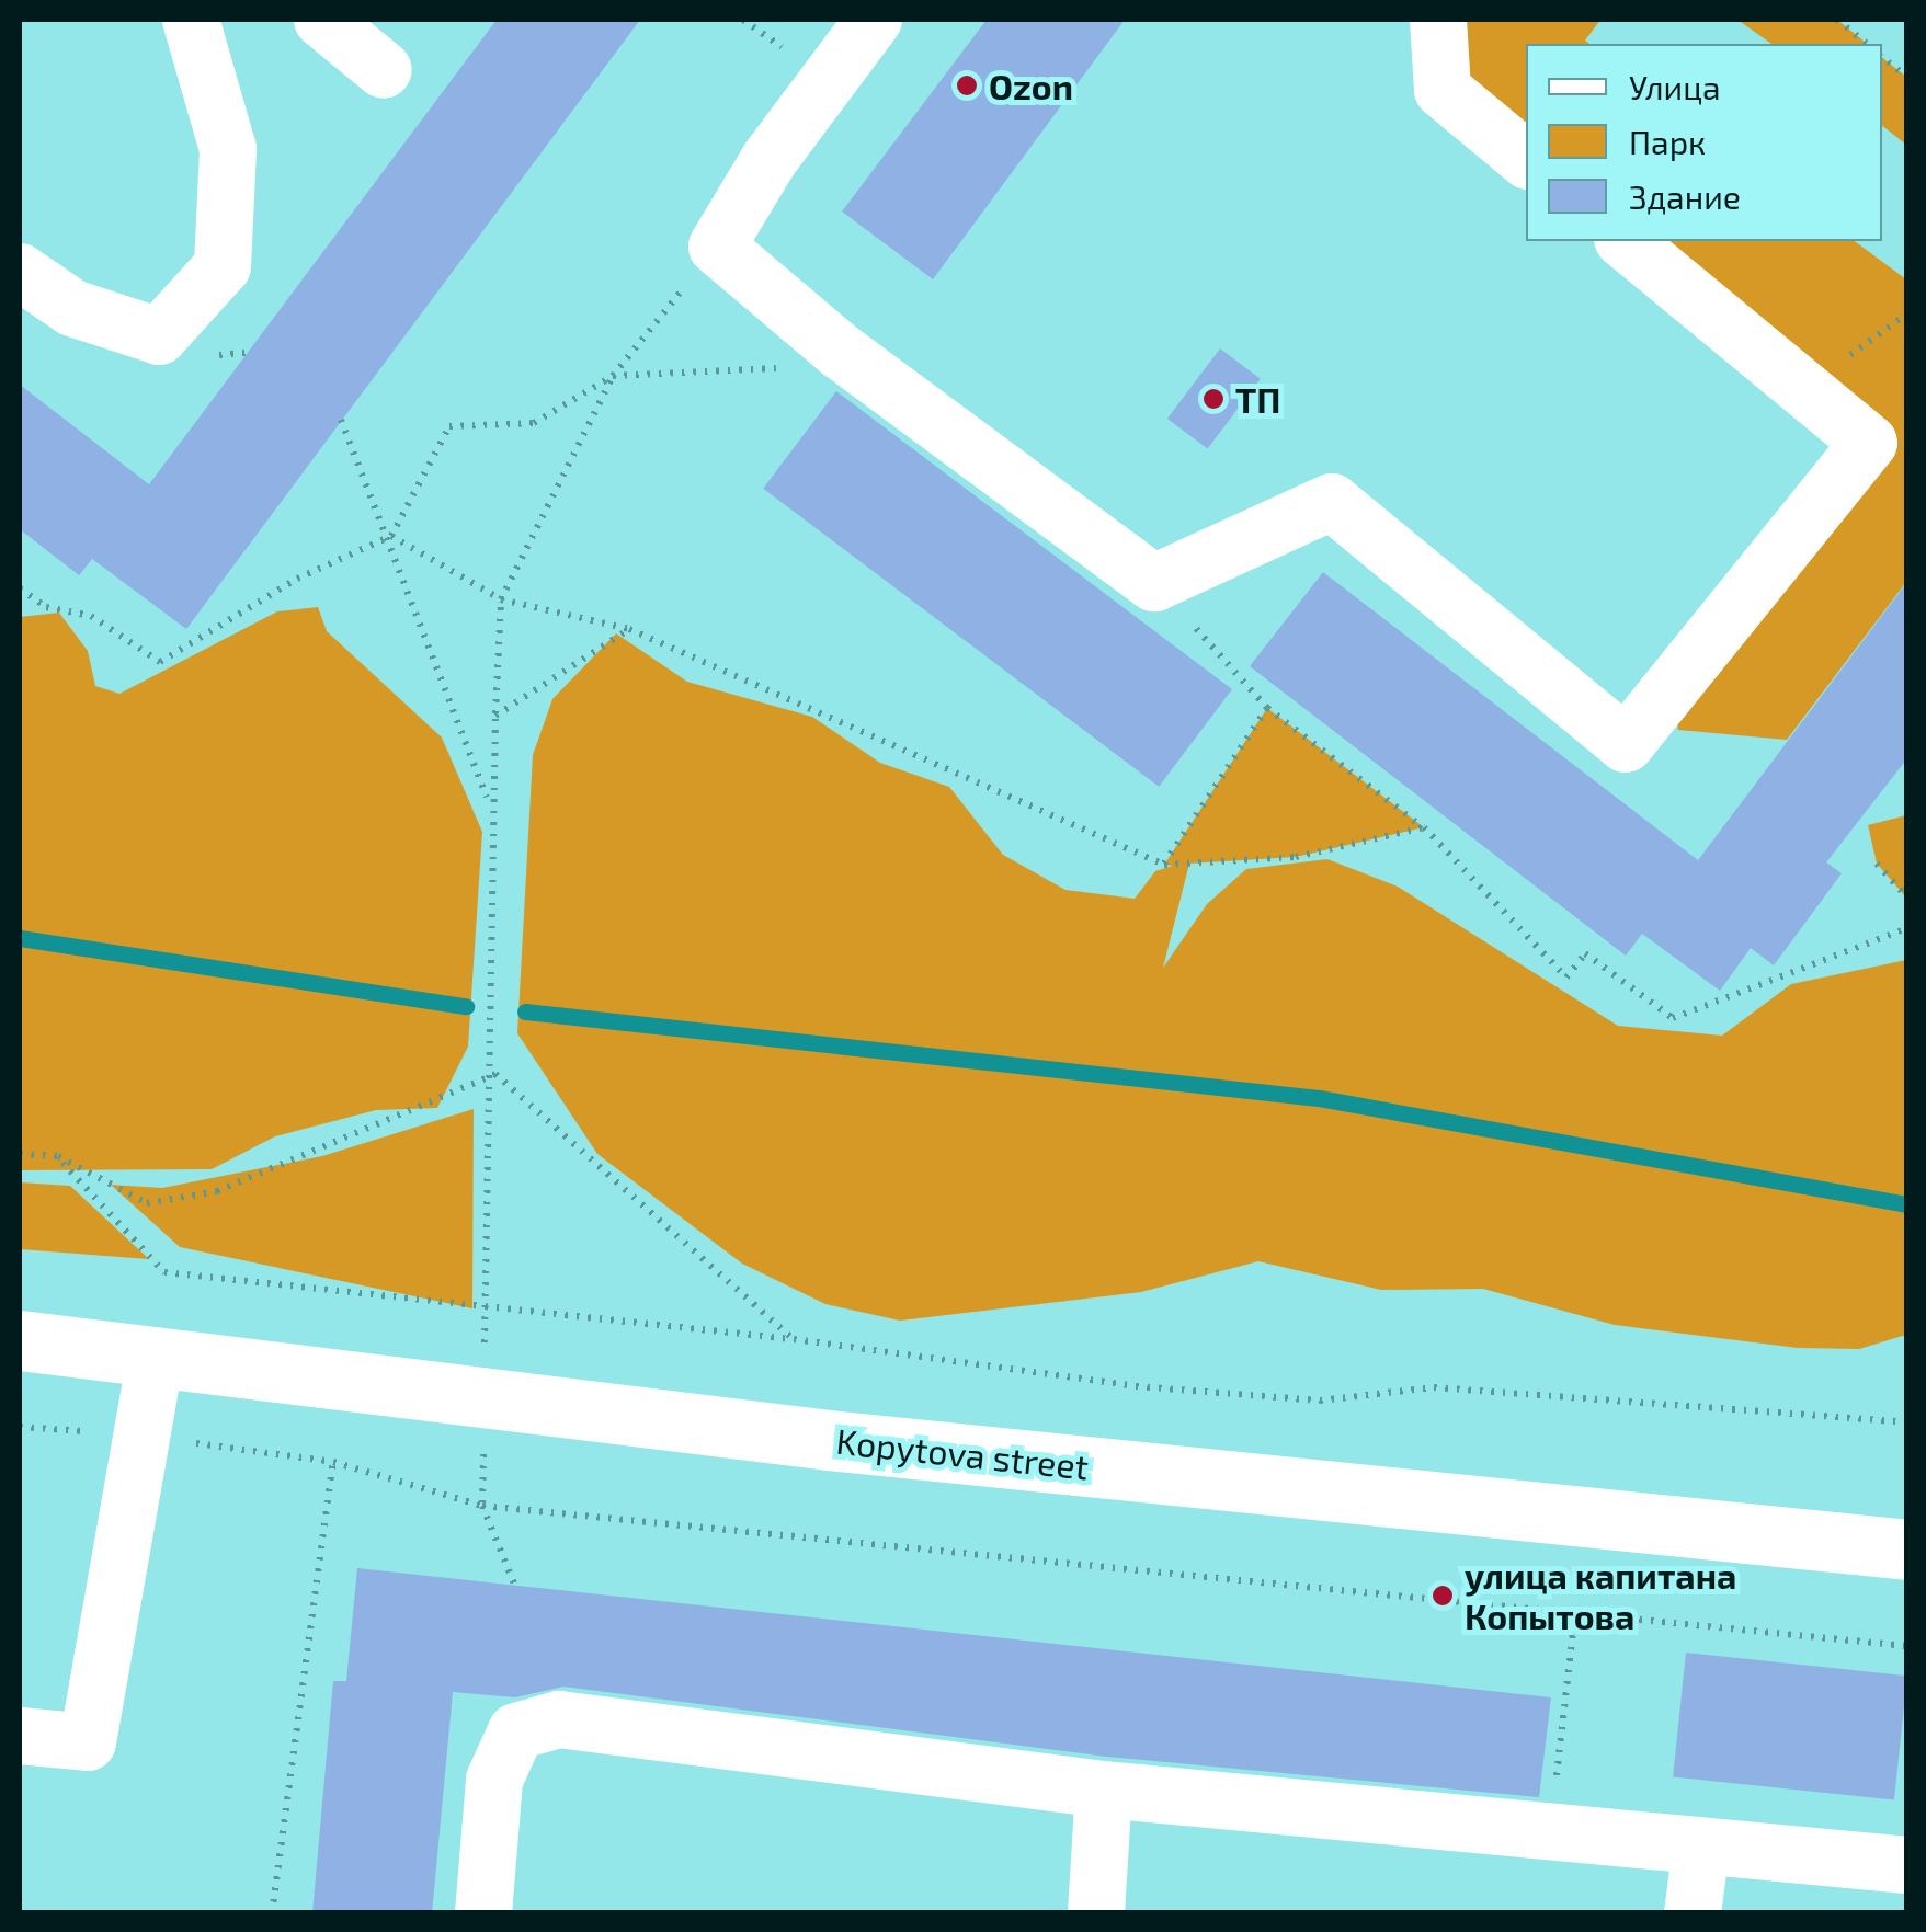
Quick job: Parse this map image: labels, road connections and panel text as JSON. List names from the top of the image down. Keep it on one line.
{"streets":{"main road":["Kopytova street"]},"places":["Ozon","ТП","улица капитана Копытова"],"legend":["Улица","Парк","Здание"]}
